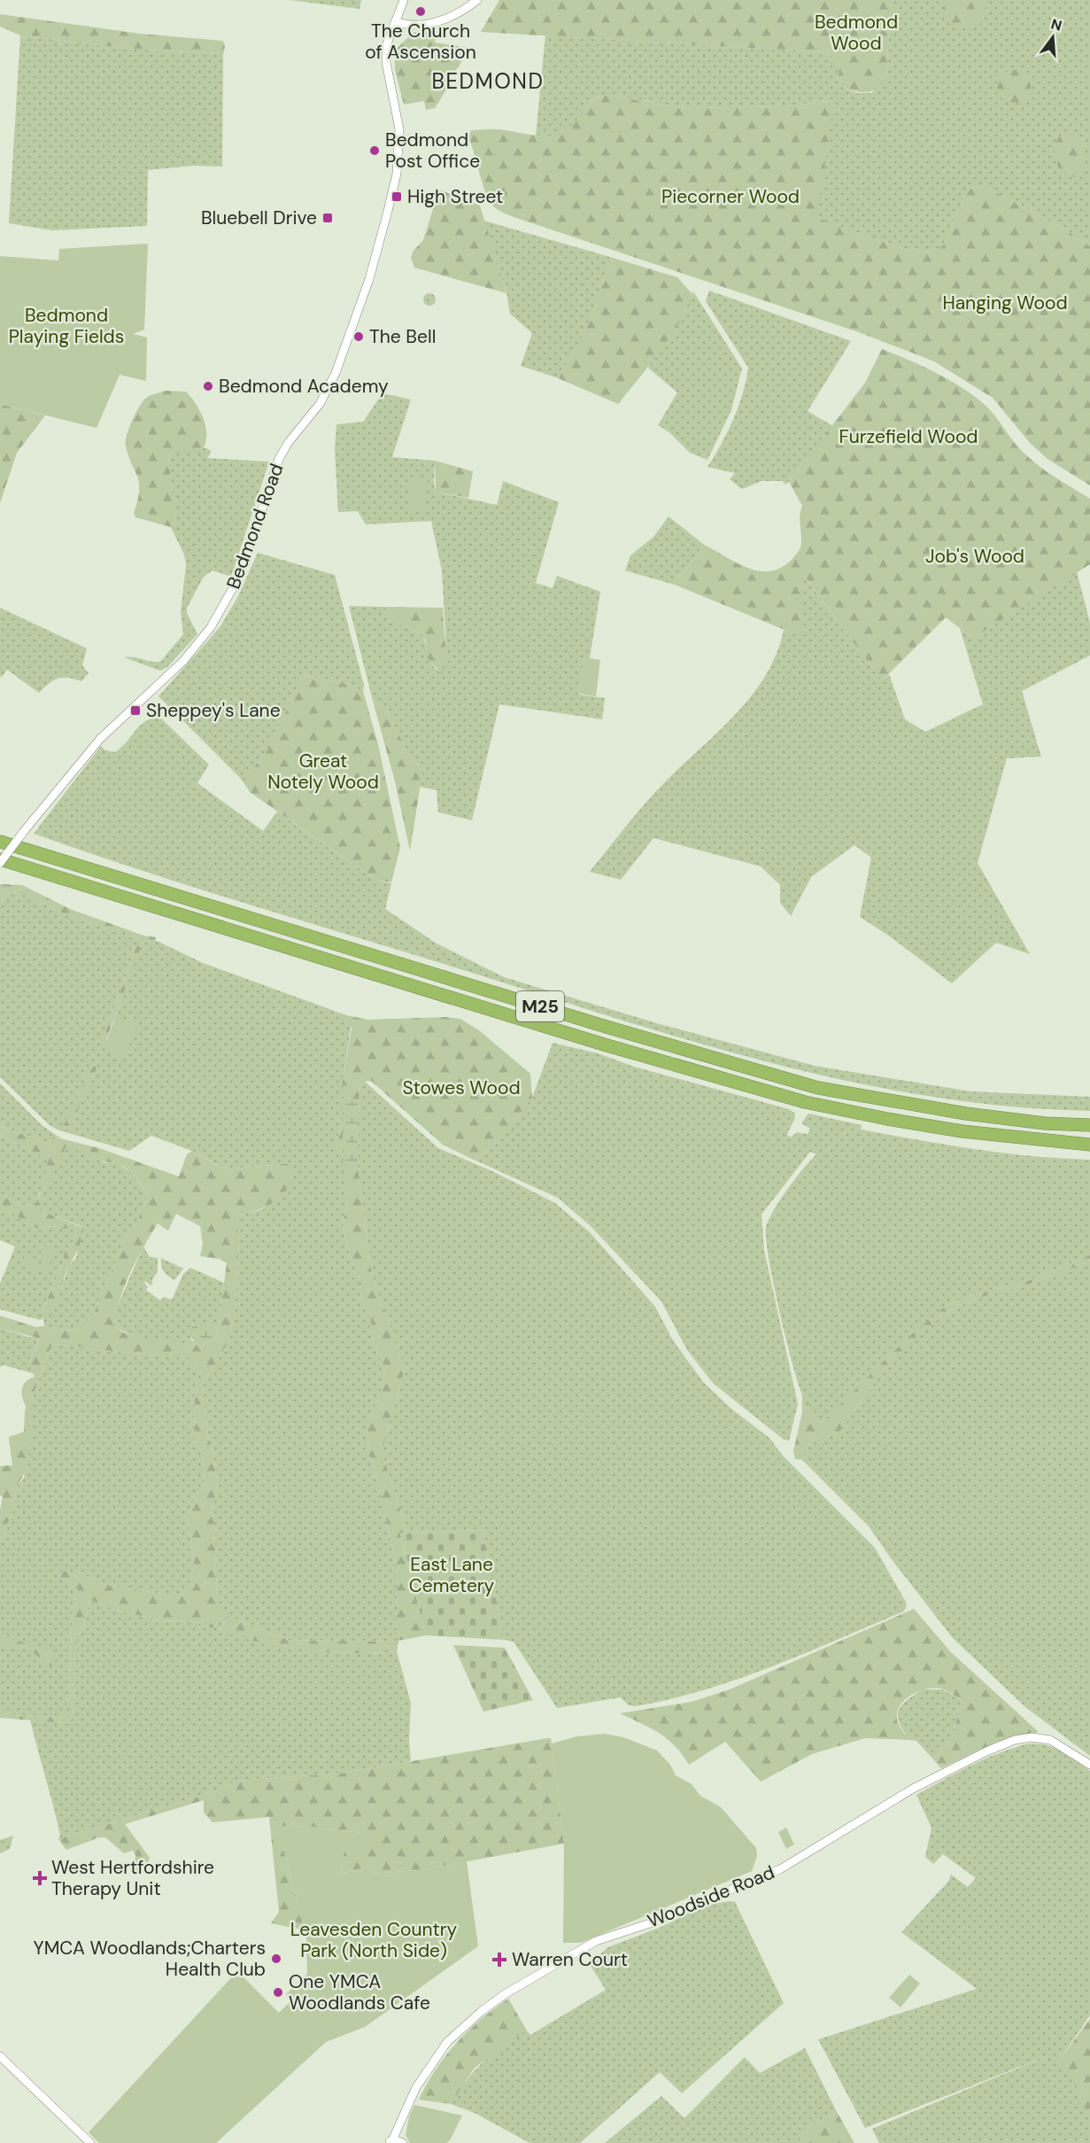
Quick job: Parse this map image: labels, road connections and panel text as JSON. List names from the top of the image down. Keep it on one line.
{"streets":{"highway":["M25"],"street":["Bedmond Road","Woodside Road"]},"crossings":[["Bedmond Road","M25"]],"districts":["BEDMOND"],"parks":["Bedmond Wood","Piecorner Wood","Hanging Wood","Bedmond Playing Fields","Furzefield Wood","Job's Wood","Great Notely Wood","Stowes Wood","East Lane Cemetery","Leavesden Country Park (North Side)"],"places":{"other":["The Church of Ascension","Bedmond Post Office","The Bell","Bedmond Academy","YMCA Woodlands;Charters Health Club","One YMCA Woodlands Cafe"],"transit":["High Street","Bluebell Drive","Sheppey's Lane"],"health":["West Hertfordshire Therapy Unit","Warren Court"]},"north":"top"}
